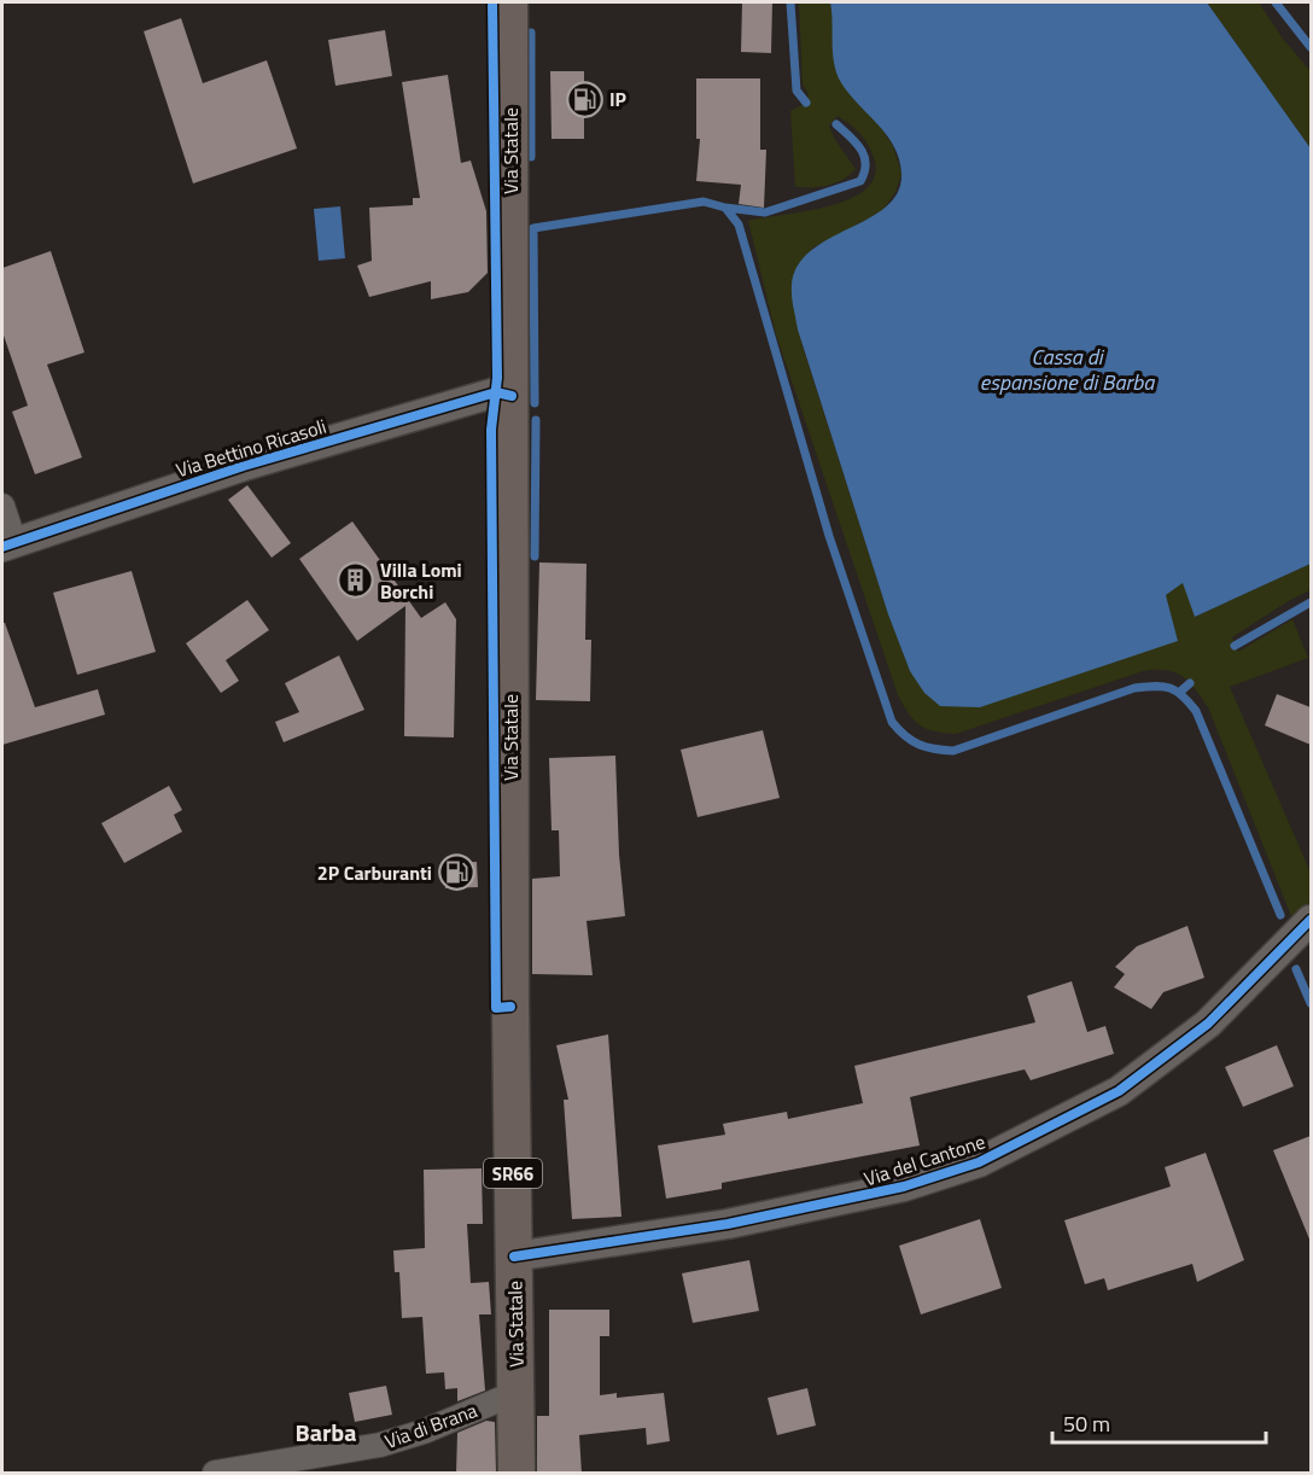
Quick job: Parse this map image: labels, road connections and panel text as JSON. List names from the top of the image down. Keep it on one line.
{"streets":{"main road":["Via Statale","SR66"],"street":["Via Bettino Ricasoli","Via del Cantone","Via di Brana"]},"crossings":[["Via Statale","Via Bettino Ricasoli"],["Via Statale","Via del Cantone"],["Via Statale","Via di Brana"]],"districts":["Barba"],"water":["Cassa di espansione di Barba"],"places":{"fuel station":["IP","2P Carburanti"],"building":["Villa Lomi Borchi"]},"scale_bar":"50 m"}
